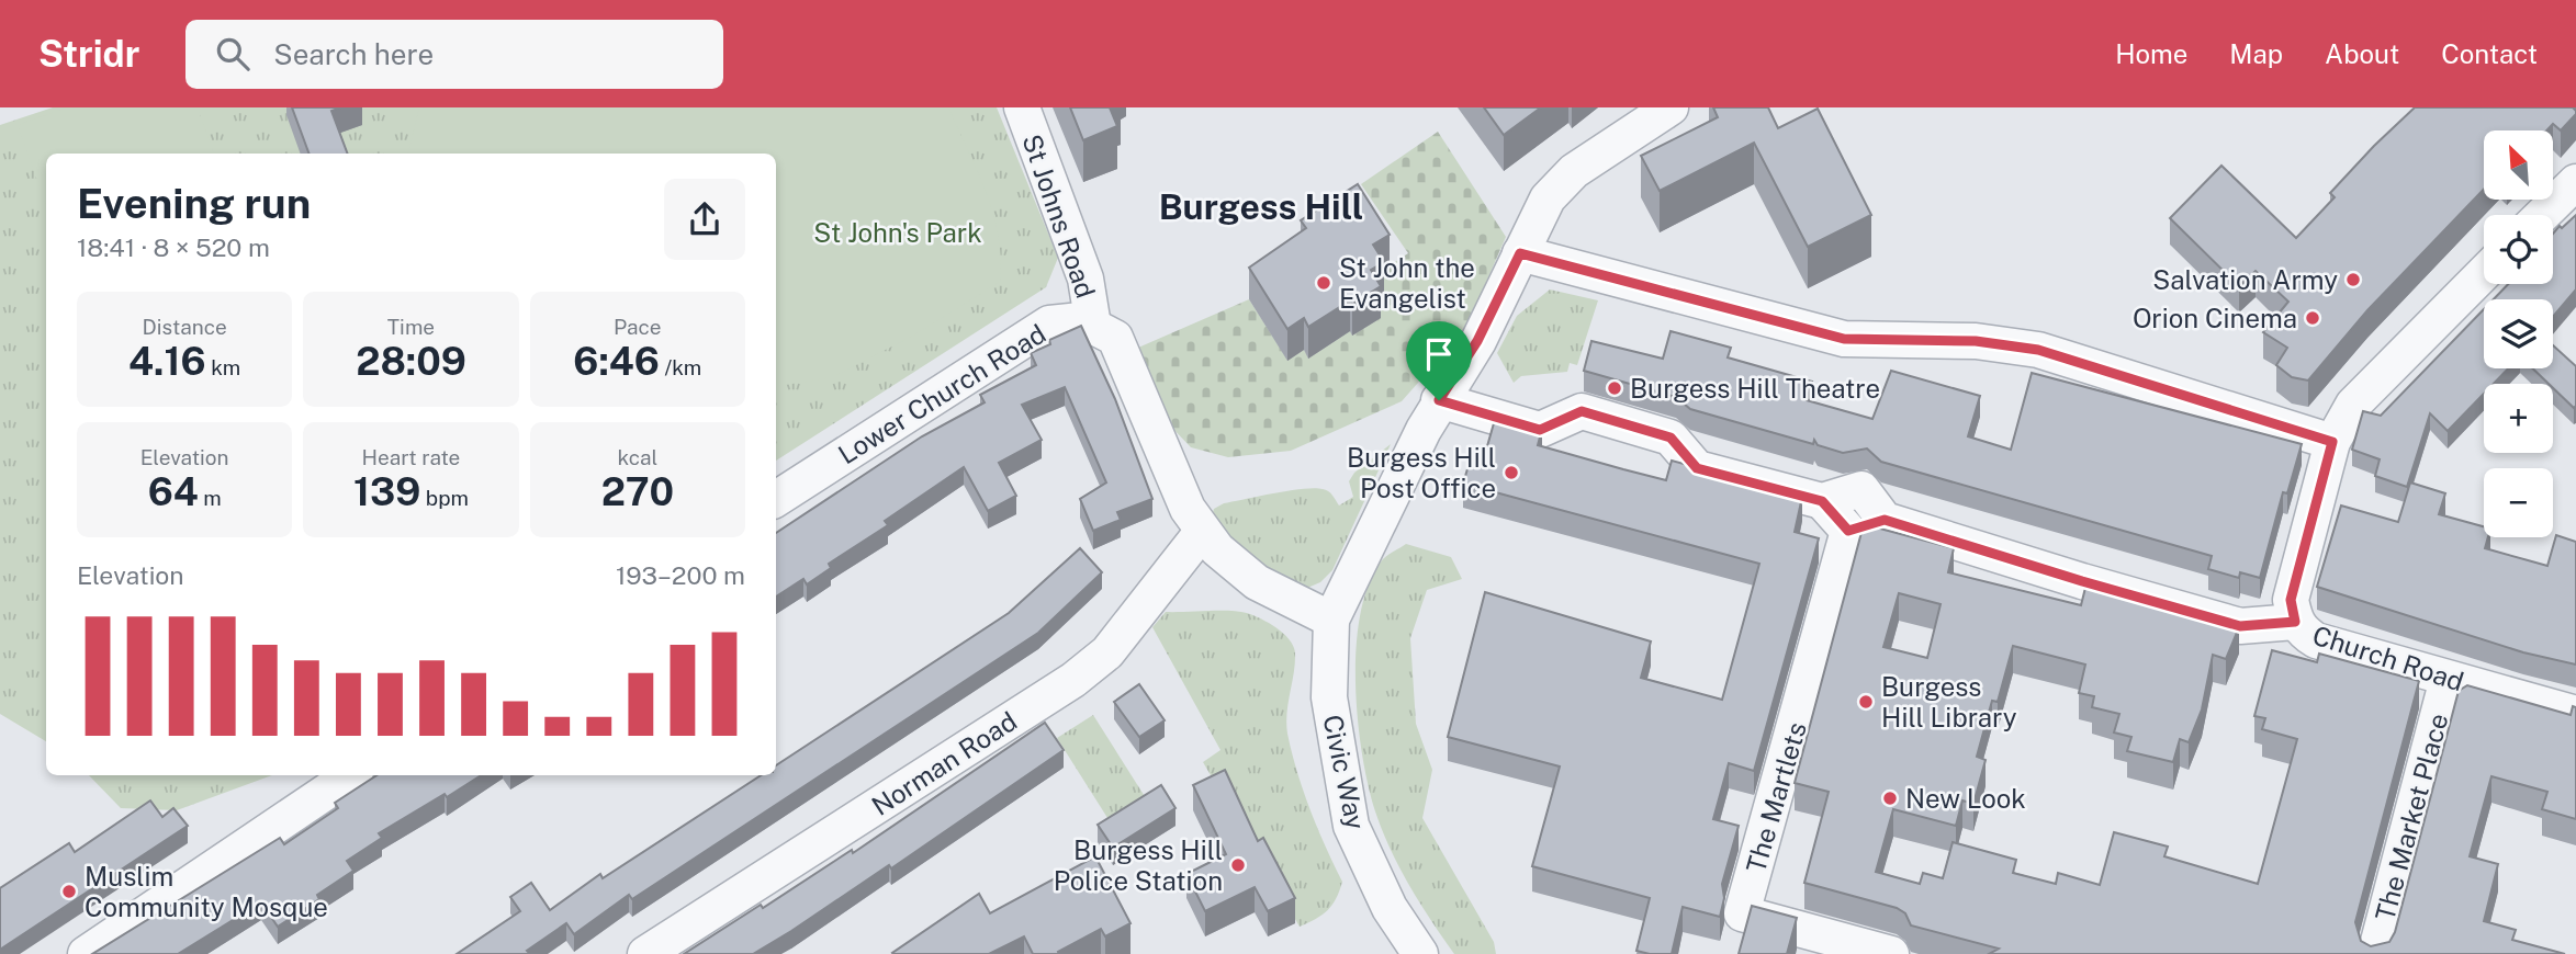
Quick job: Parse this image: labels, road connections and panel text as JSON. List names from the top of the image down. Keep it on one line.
{"streets":{"street":["St Johns Road","Lower Church Road","Church Road","Norman Road","Civic Way","The Martlets","The Market Place"]},"crossings":[["St Johns Road","Lower Church Road"],["Church Road","The Market Place"]],"districts":["Burgess Hill"],"parks":["St John's Park"],"places":["Salvation Army","St John the Evangelist","Orion Cinema","Burgess Hill Theatre","Burgess Hill Post Office","Burgess Hill Library","New Look","Burgess Hill Police Station","Muslim Community Mosque"],"north":"top left","page":{"header":"Stridr","search":"Search here","nav":["Home","Map","About","Contact"],"map_buttons":["+","−"],"heading":["Evening run","18:41 · 8 × 520 m"],"stats":[["Distance","4.16 km"],["Time","28:09"],["Pace","6:46 /km"],["Elevation","64 m"],["Heart rate","139 bpm"],["kcal","270"]],"chart":["Elevation","193–200 m"]}}
